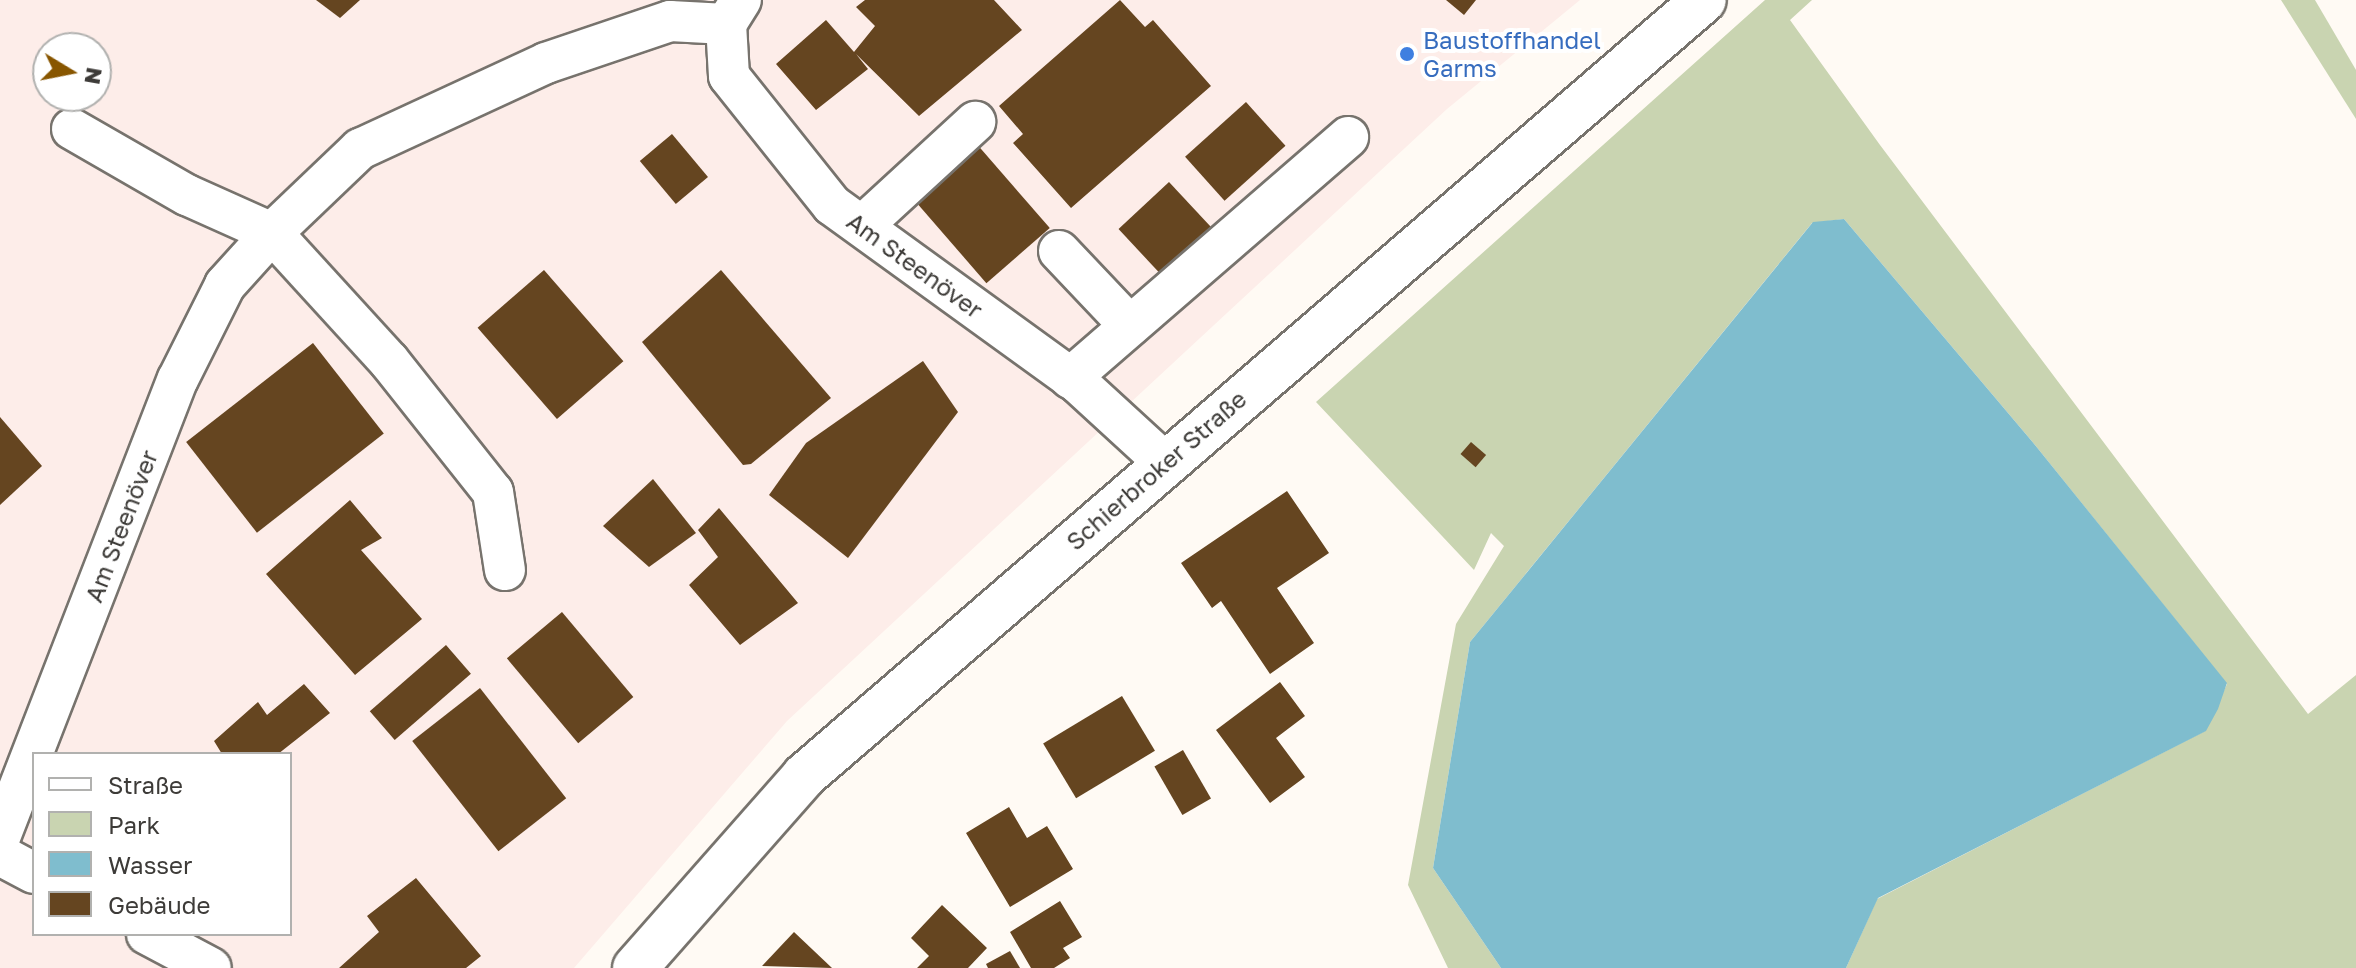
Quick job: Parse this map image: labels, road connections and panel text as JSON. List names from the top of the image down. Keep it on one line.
{"streets":{"main road":["Schierbroker Straße"],"street":["Am Steenöver"]},"crossings":[["Am Steenöver","Schierbroker Straße"]],"places":["Baustoffhandel Garms"],"legend":["Straße","Park","Wasser","Gebäude"],"north":"right"}
